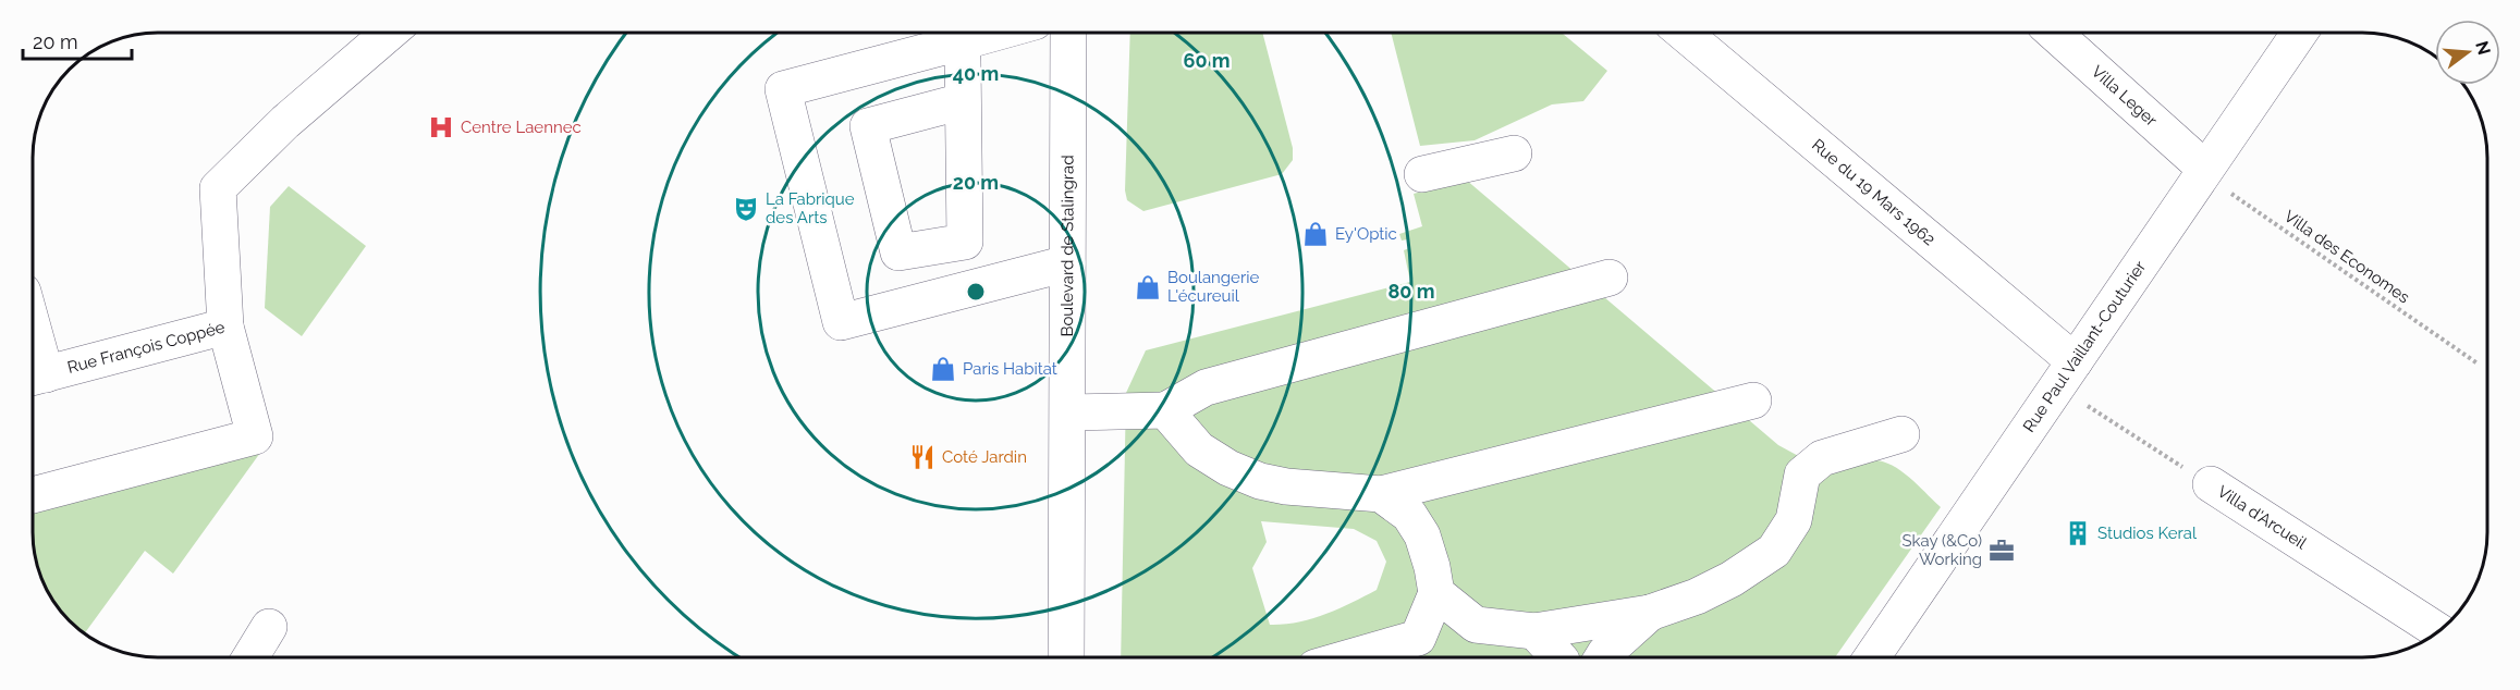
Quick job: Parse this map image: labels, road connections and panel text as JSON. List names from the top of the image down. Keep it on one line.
{"streets":{"street":["Villa Leger","Rue du 19 Mars 1962","Boulevard de Stalingrad","Rue François Coppée","Rue Paul Vaillant-Couturier","Villa d'Arcueil"],"path":["Villa des Economes"]},"crossings":[["Villa Leger","Villa des Economes"],["Villa Leger","Rue Paul Vaillant-Couturier"],["Rue du 19 Mars 1962","Rue Paul Vaillant-Couturier"],["Villa des Economes","Rue Paul Vaillant-Couturier"]],"places":{"hospital":["Centre Laennec"],"theatre":["La Fabrique des Arts"],"shop":["Ey'Optic","Boulangerie L'écureuil","Paris Habitat"],"restaurant":["Coté Jardin"],"building":["Studios Keral"],"office":["Skay (&Co) Working"]},"scale_bar":"20 m","north":"right","rings":["60 m","40 m","20 m","80 m"]}
